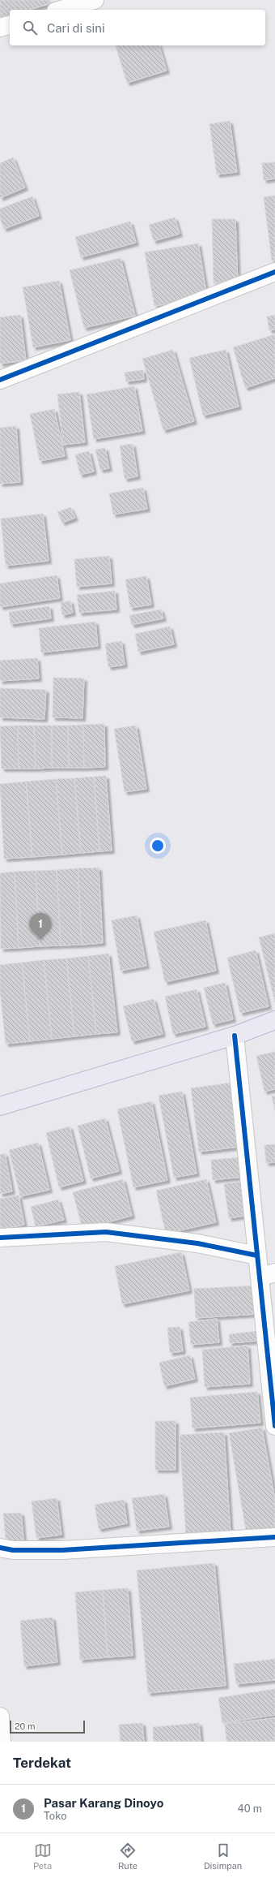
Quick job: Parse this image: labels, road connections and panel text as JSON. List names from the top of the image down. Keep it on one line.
{"scale_bar":"20 m","page":{"search":"Cari di sini","pins":"1","scale":"20 m","heading":"Terdekat","list":[{"mark":"1","name":"Pasar Karang Dinoyo","note":"Toko","value":"40 m"}],"nav":["Peta","Rute","Disimpan"]}}
